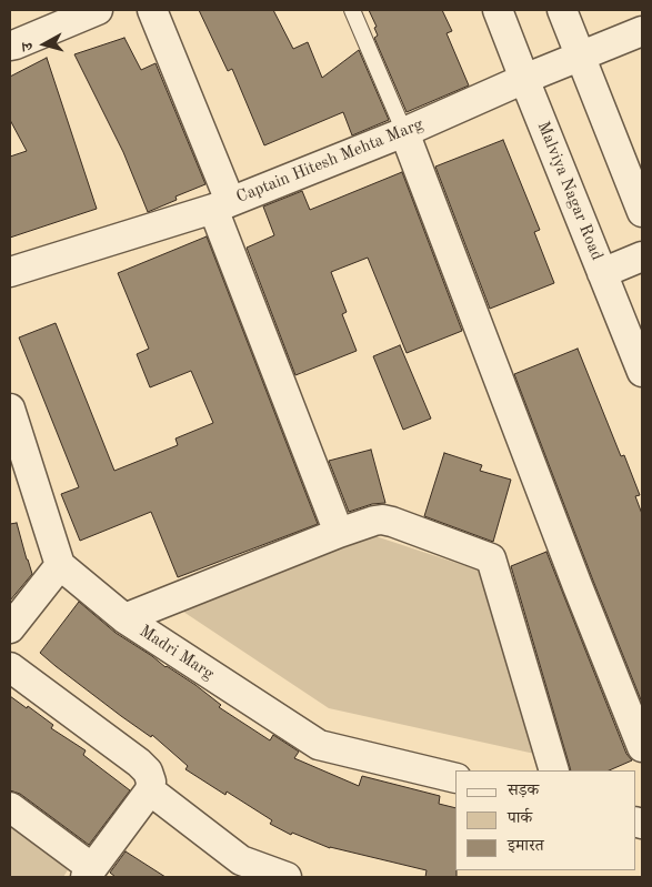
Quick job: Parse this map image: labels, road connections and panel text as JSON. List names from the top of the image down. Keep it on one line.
{"streets":{"street":["Captain Hitesh Mehta Marg","Malviya Nagar Road","Madri Marg"]},"crossings":[["Captain Hitesh Mehta Marg","Malviya Nagar Road"]],"legend":["सड़क","पार्क","इमारत"],"north":"left"}
